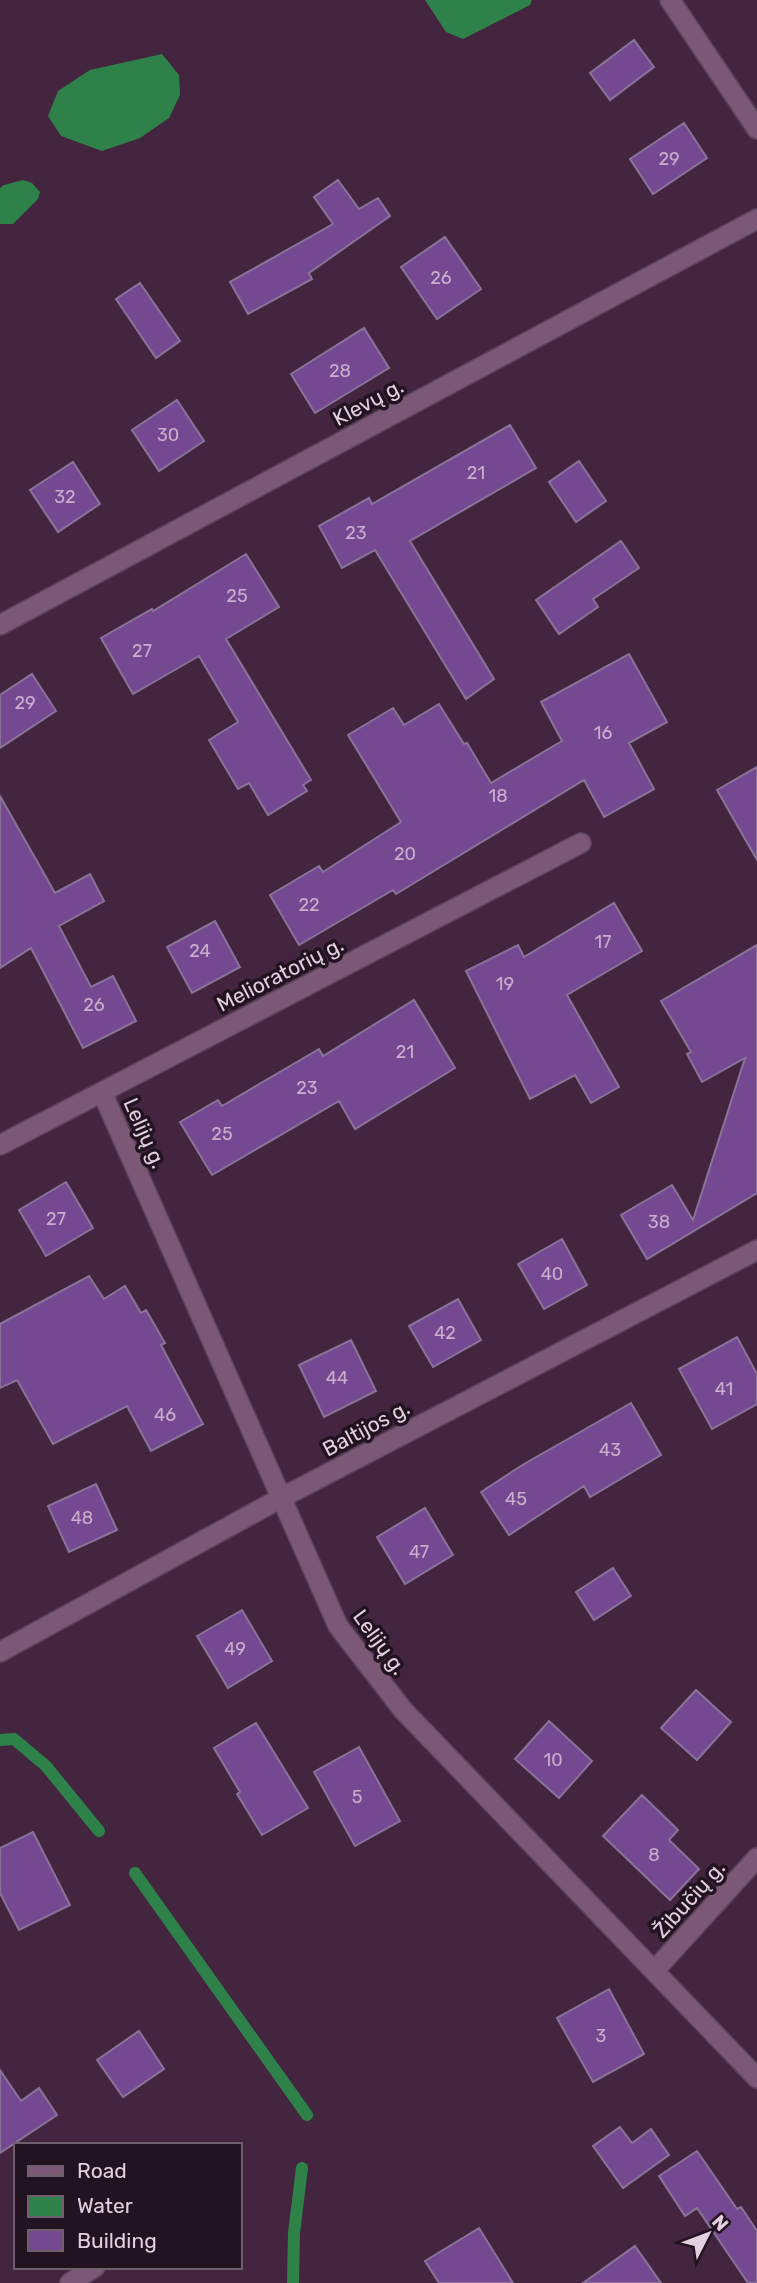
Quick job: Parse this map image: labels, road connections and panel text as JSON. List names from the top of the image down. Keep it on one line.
{"streets":{"street":["Klevų g.","Melioratorių g.","Lelijų g.","Baltijos g.","Žibučių g."]},"crossings":[["Melioratorių g.","Lelijų g."],["Lelijų g.","Baltijos g."],["Lelijų g.","Žibučių g."]],"house_numbers":["29","26","28","30","21","32","23","25","27","29","16","18","20","22","17","24","19","26","21","23","25","27","38","40","42","44","41","46","43","45","48","47","49","10","5","8","3"],"legend":["Road","Water","Building"],"north":"top right"}
